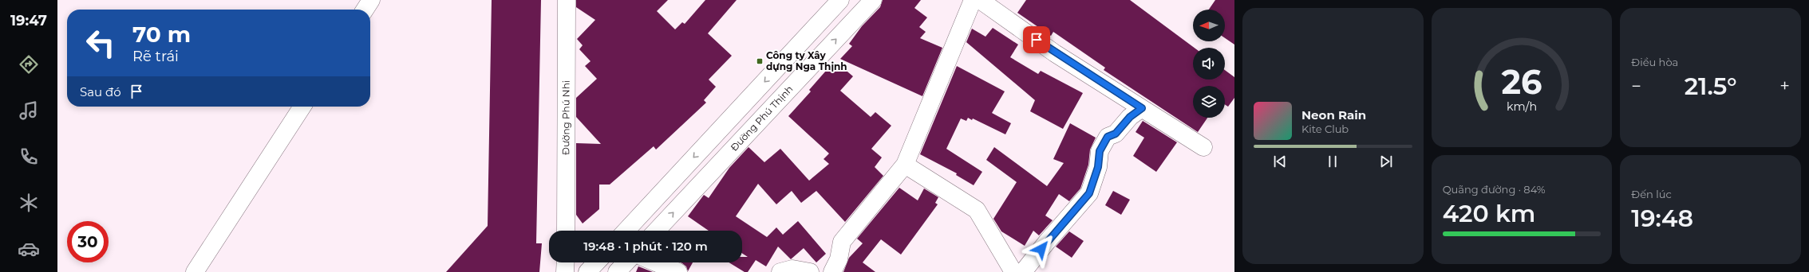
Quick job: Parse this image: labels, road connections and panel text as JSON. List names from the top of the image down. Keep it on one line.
{"streets":{"main road":["Đường Phú Nhi","Đường Phú Thịnh"]},"places":{"transit":["Công ty Xây dựng Nga Thịnh"]},"north":"left","page":{"tabs":"19:47","tile":["Điều hòa",["Quãng đường · 84%","420 km"],["Đến lúc","19:48"]],"turn":["70 m","Rẽ trái"],"heat":["−","21.5°","+"],"then":"Sau đó","song":["Neon Rain","Kite Club"],"limit":"30","trip":"19:48 · 1 phút · 120 m","gauge":["26","km/h"]}}
